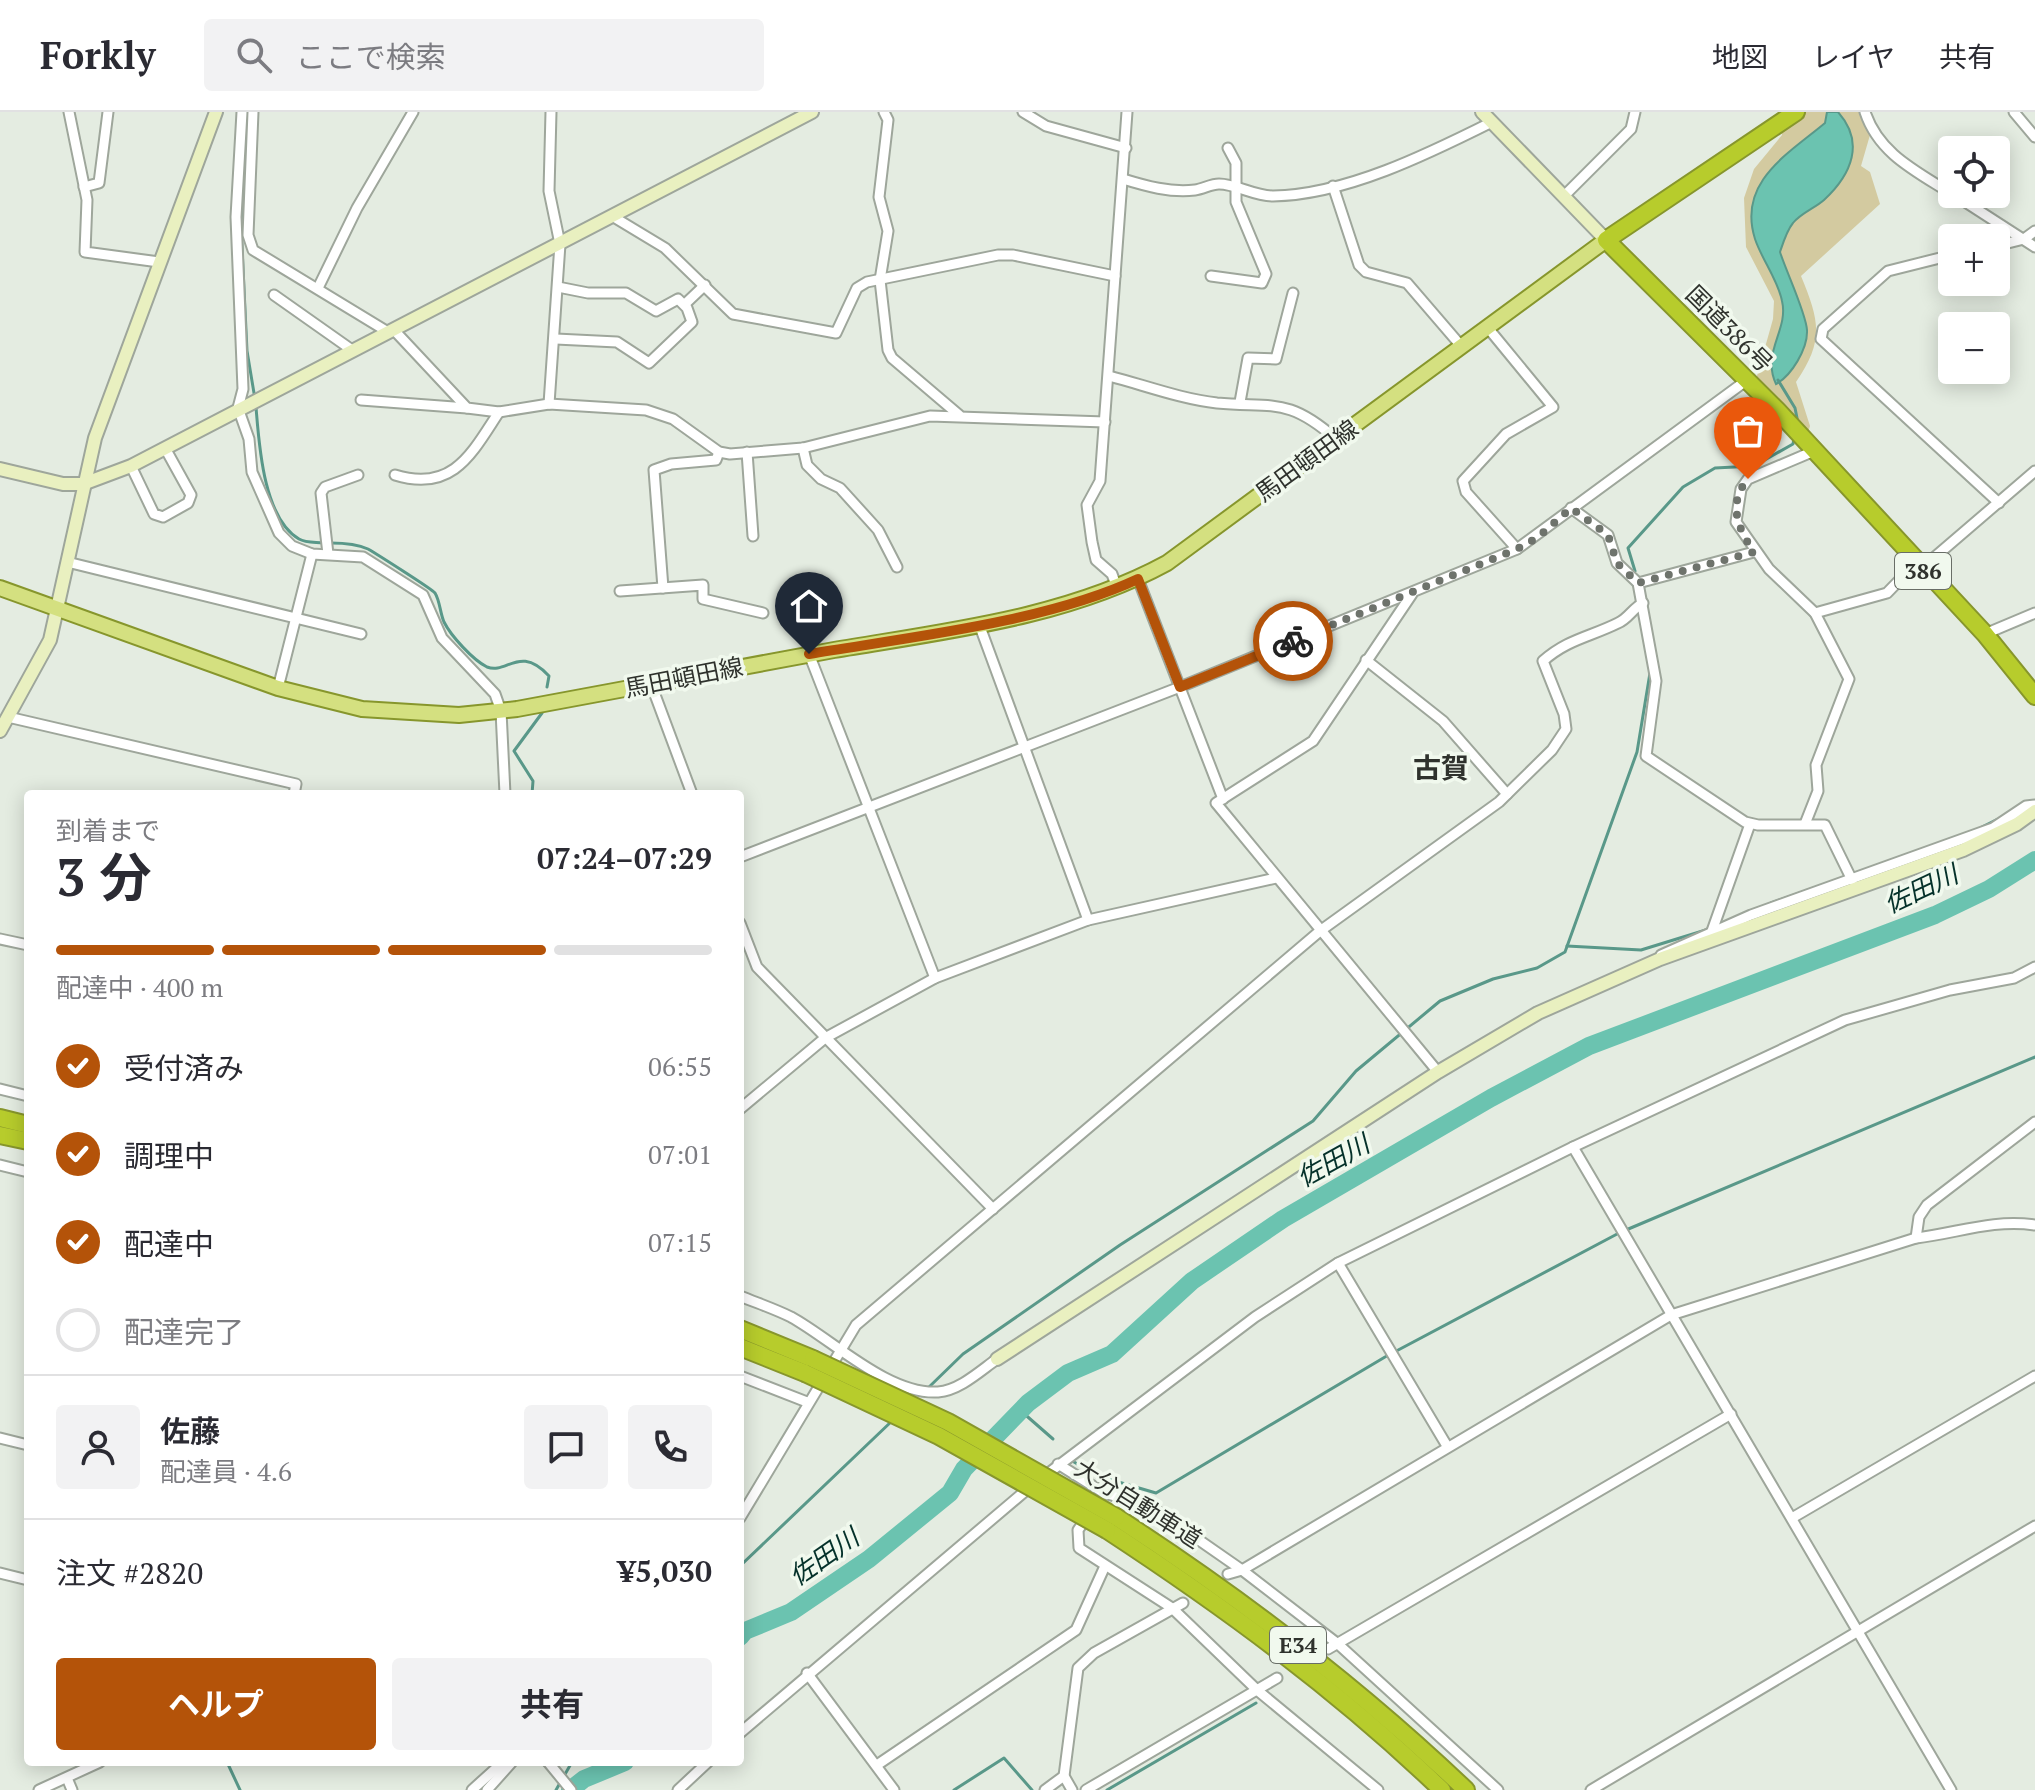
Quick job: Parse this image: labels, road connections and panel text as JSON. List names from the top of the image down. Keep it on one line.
{"streets":{"highway":["国道386号","386","大分自動車道","E34"],"main road":["馬田頓田線"]},"crossings":[["国道386号","馬田頓田線"]],"districts":["古賀"],"water":["佐田川"],"page":{"header":"Forkly","search":"ここで検索","nav":["地図","レイヤ","共有"],"map_buttons":["+","−"],"heading":["3 分","到着まで","07:24–07:29"],"panel":["佐藤","配達員 · 4.6","注文 #2820","¥5,030"],"bar":"配達中 · 400 m","list":[["受付済み","06:55"],["調理中","07:01"],["配達中","07:15"],"配達完了"],"buttons":["ヘルプ","共有"]}}
